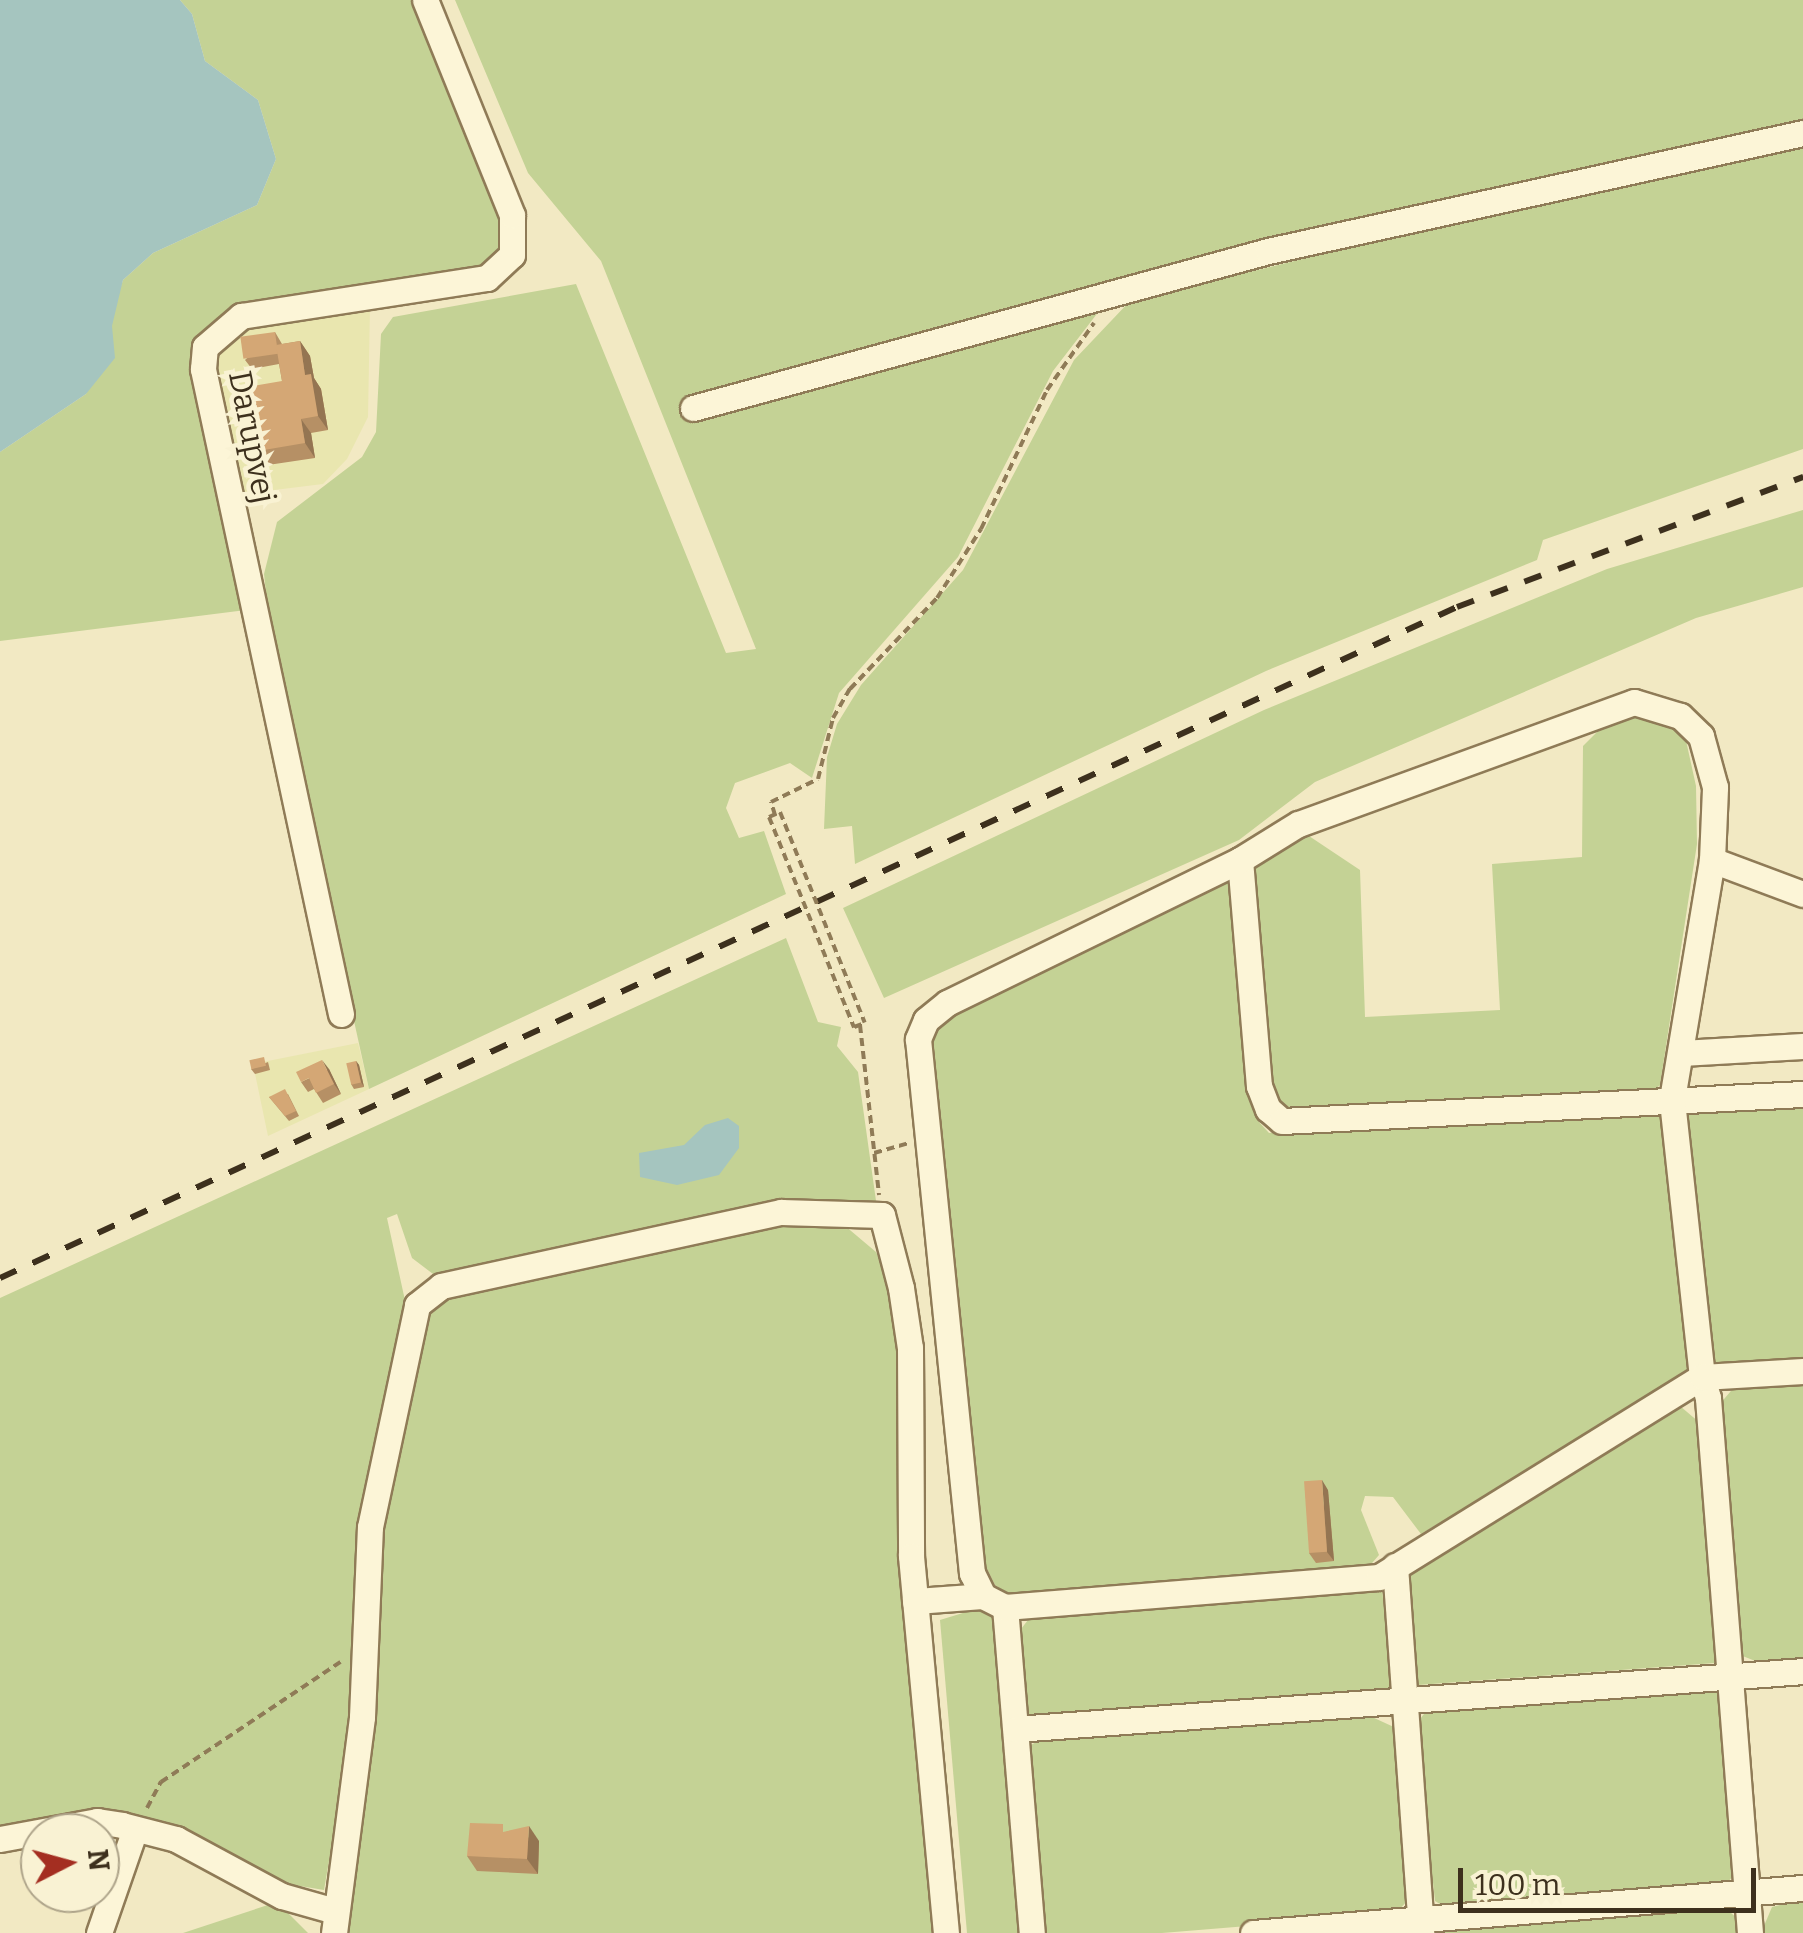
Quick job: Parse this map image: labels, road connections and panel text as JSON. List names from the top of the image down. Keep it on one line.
{"streets":{"lane":["Darupvej"]},"scale_bar":"100 m","north":"right"}
